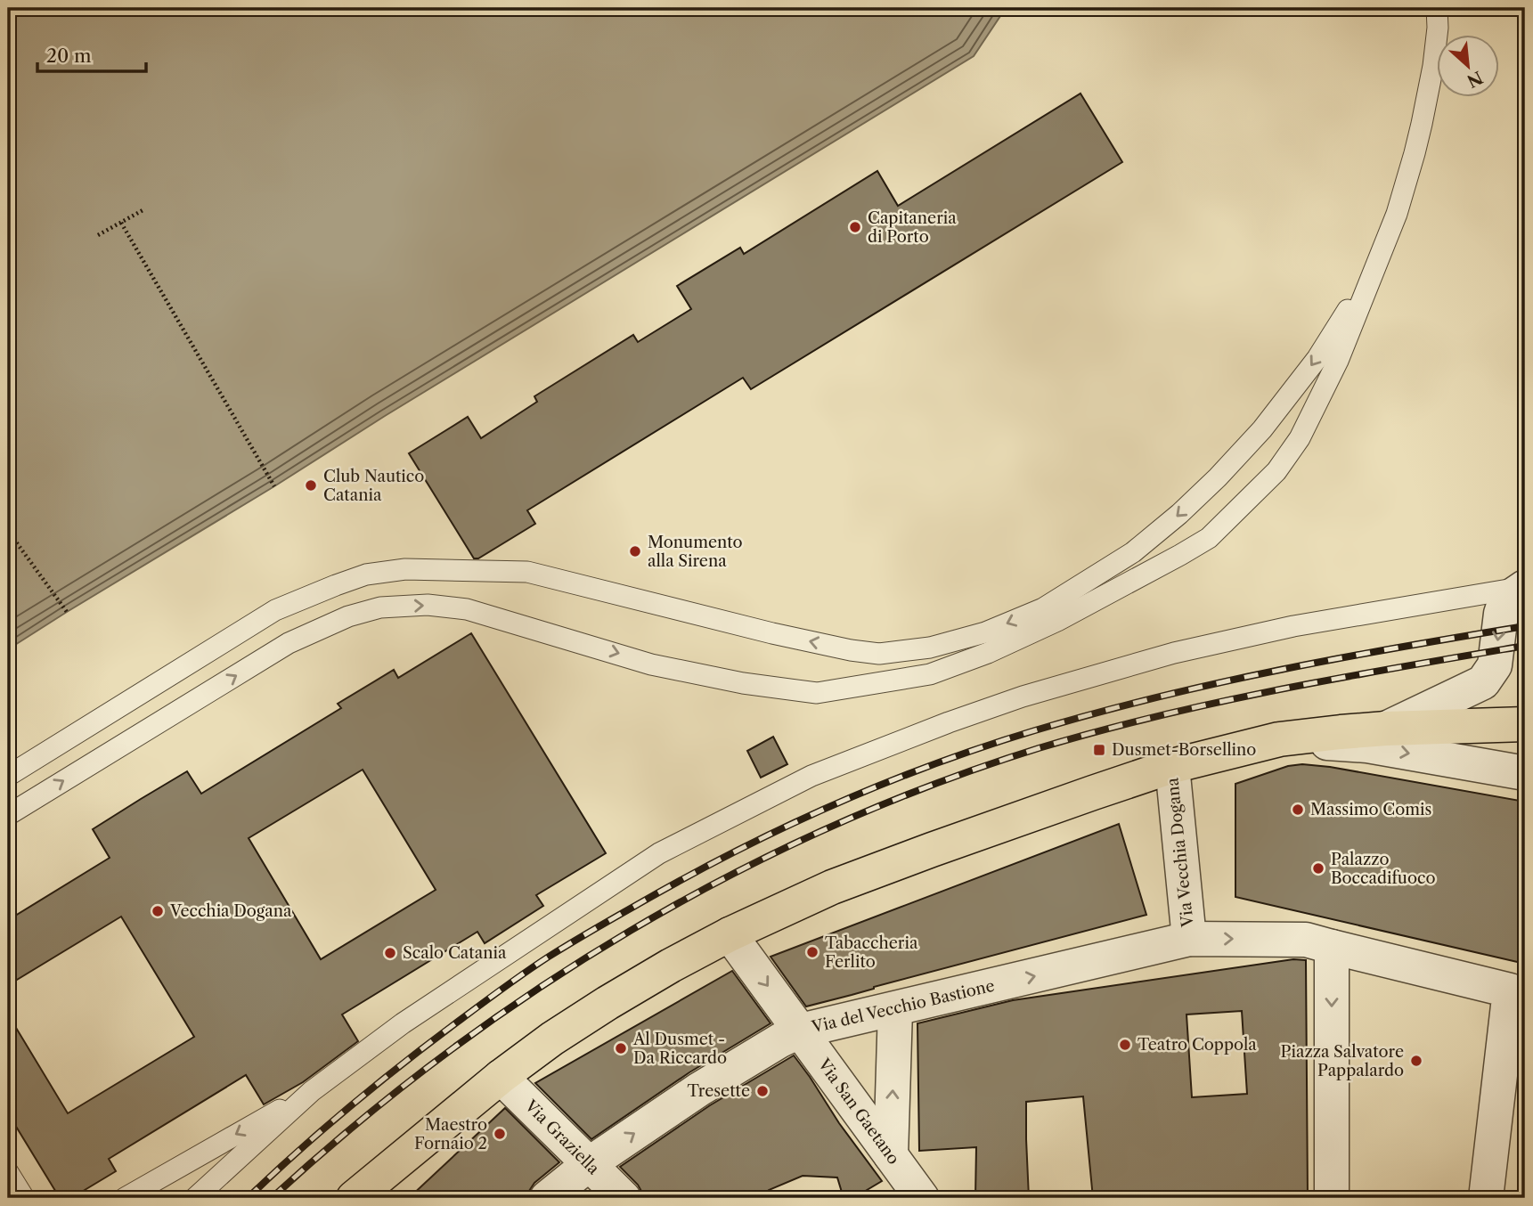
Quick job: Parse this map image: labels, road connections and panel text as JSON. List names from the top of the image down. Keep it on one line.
{"streets":{"street":["Via Vecchia Dogana","Via del Vecchio Bastione","Via San Gaetano","Via Graziella"]},"crossings":[["Via Vecchia Dogana","Via del Vecchio Bastione"],["Via del Vecchio Bastione","Via San Gaetano"],["Via del Vecchio Bastione","Via Graziella"]],"one_way":["Via del Vecchio Bastione","Via San Gaetano"],"places":{"other":["Capitaneria di Porto","Club Nautico Catania","Monumento alla Sirena","Massimo Comis","Palazzo Boccadifuoco","Vecchia Dogana","Tabaccheria Ferlito","Scalo Catania","Teatro Coppola","Al Dusmet - Da Riccardo","Piazza Salvatore Pappalardo","Tresette","Maestro Fornaio 2"],"transit":["Dusmet-Borsellino"]},"scale_bar":"20 m","north":"bottom right"}
